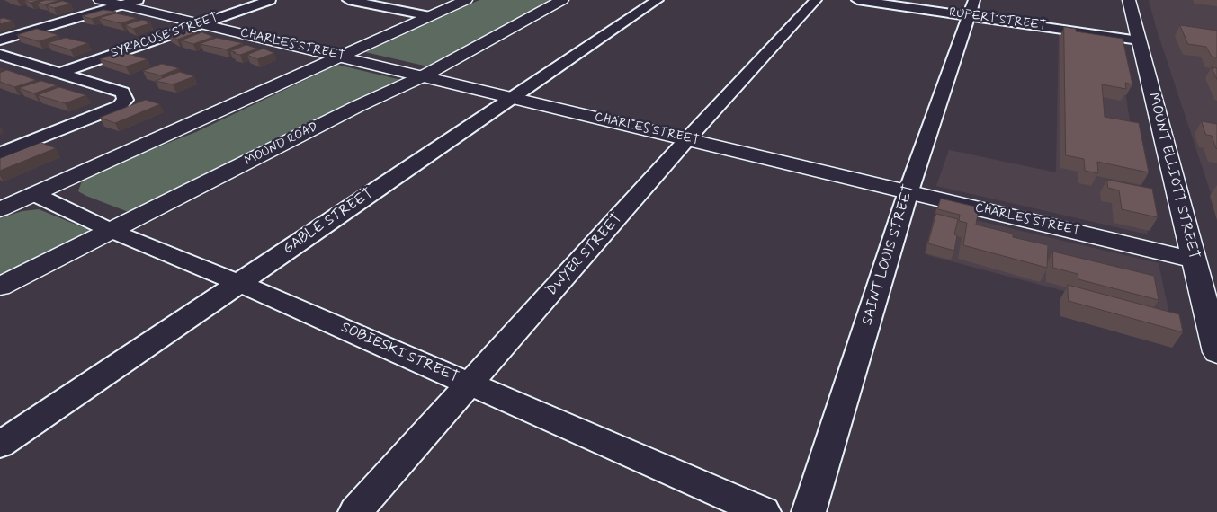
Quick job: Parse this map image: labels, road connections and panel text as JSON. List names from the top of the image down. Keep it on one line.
{"streets":{"street":["RUPERT STREET","SYRACUSE STREET","CHARLES STREET","MOUND ROAD","MOUNT ELLIOTT STREET","GABLE STREET","DWYER STREET","SAINT LOUIS STREET","SOBIESKI STREET"]},"crossings":[["RUPERT STREET","MOUNT ELLIOTT STREET"],["RUPERT STREET","SAINT LOUIS STREET"],["SYRACUSE STREET","CHARLES STREET"],["CHARLES STREET","MOUND ROAD"],["CHARLES STREET","MOUNT ELLIOTT STREET"],["CHARLES STREET","GABLE STREET"],["CHARLES STREET","DWYER STREET"],["CHARLES STREET","SAINT LOUIS STREET"],["MOUND ROAD","SOBIESKI STREET"],["GABLE STREET","SOBIESKI STREET"],["DWYER STREET","SOBIESKI STREET"]]}
